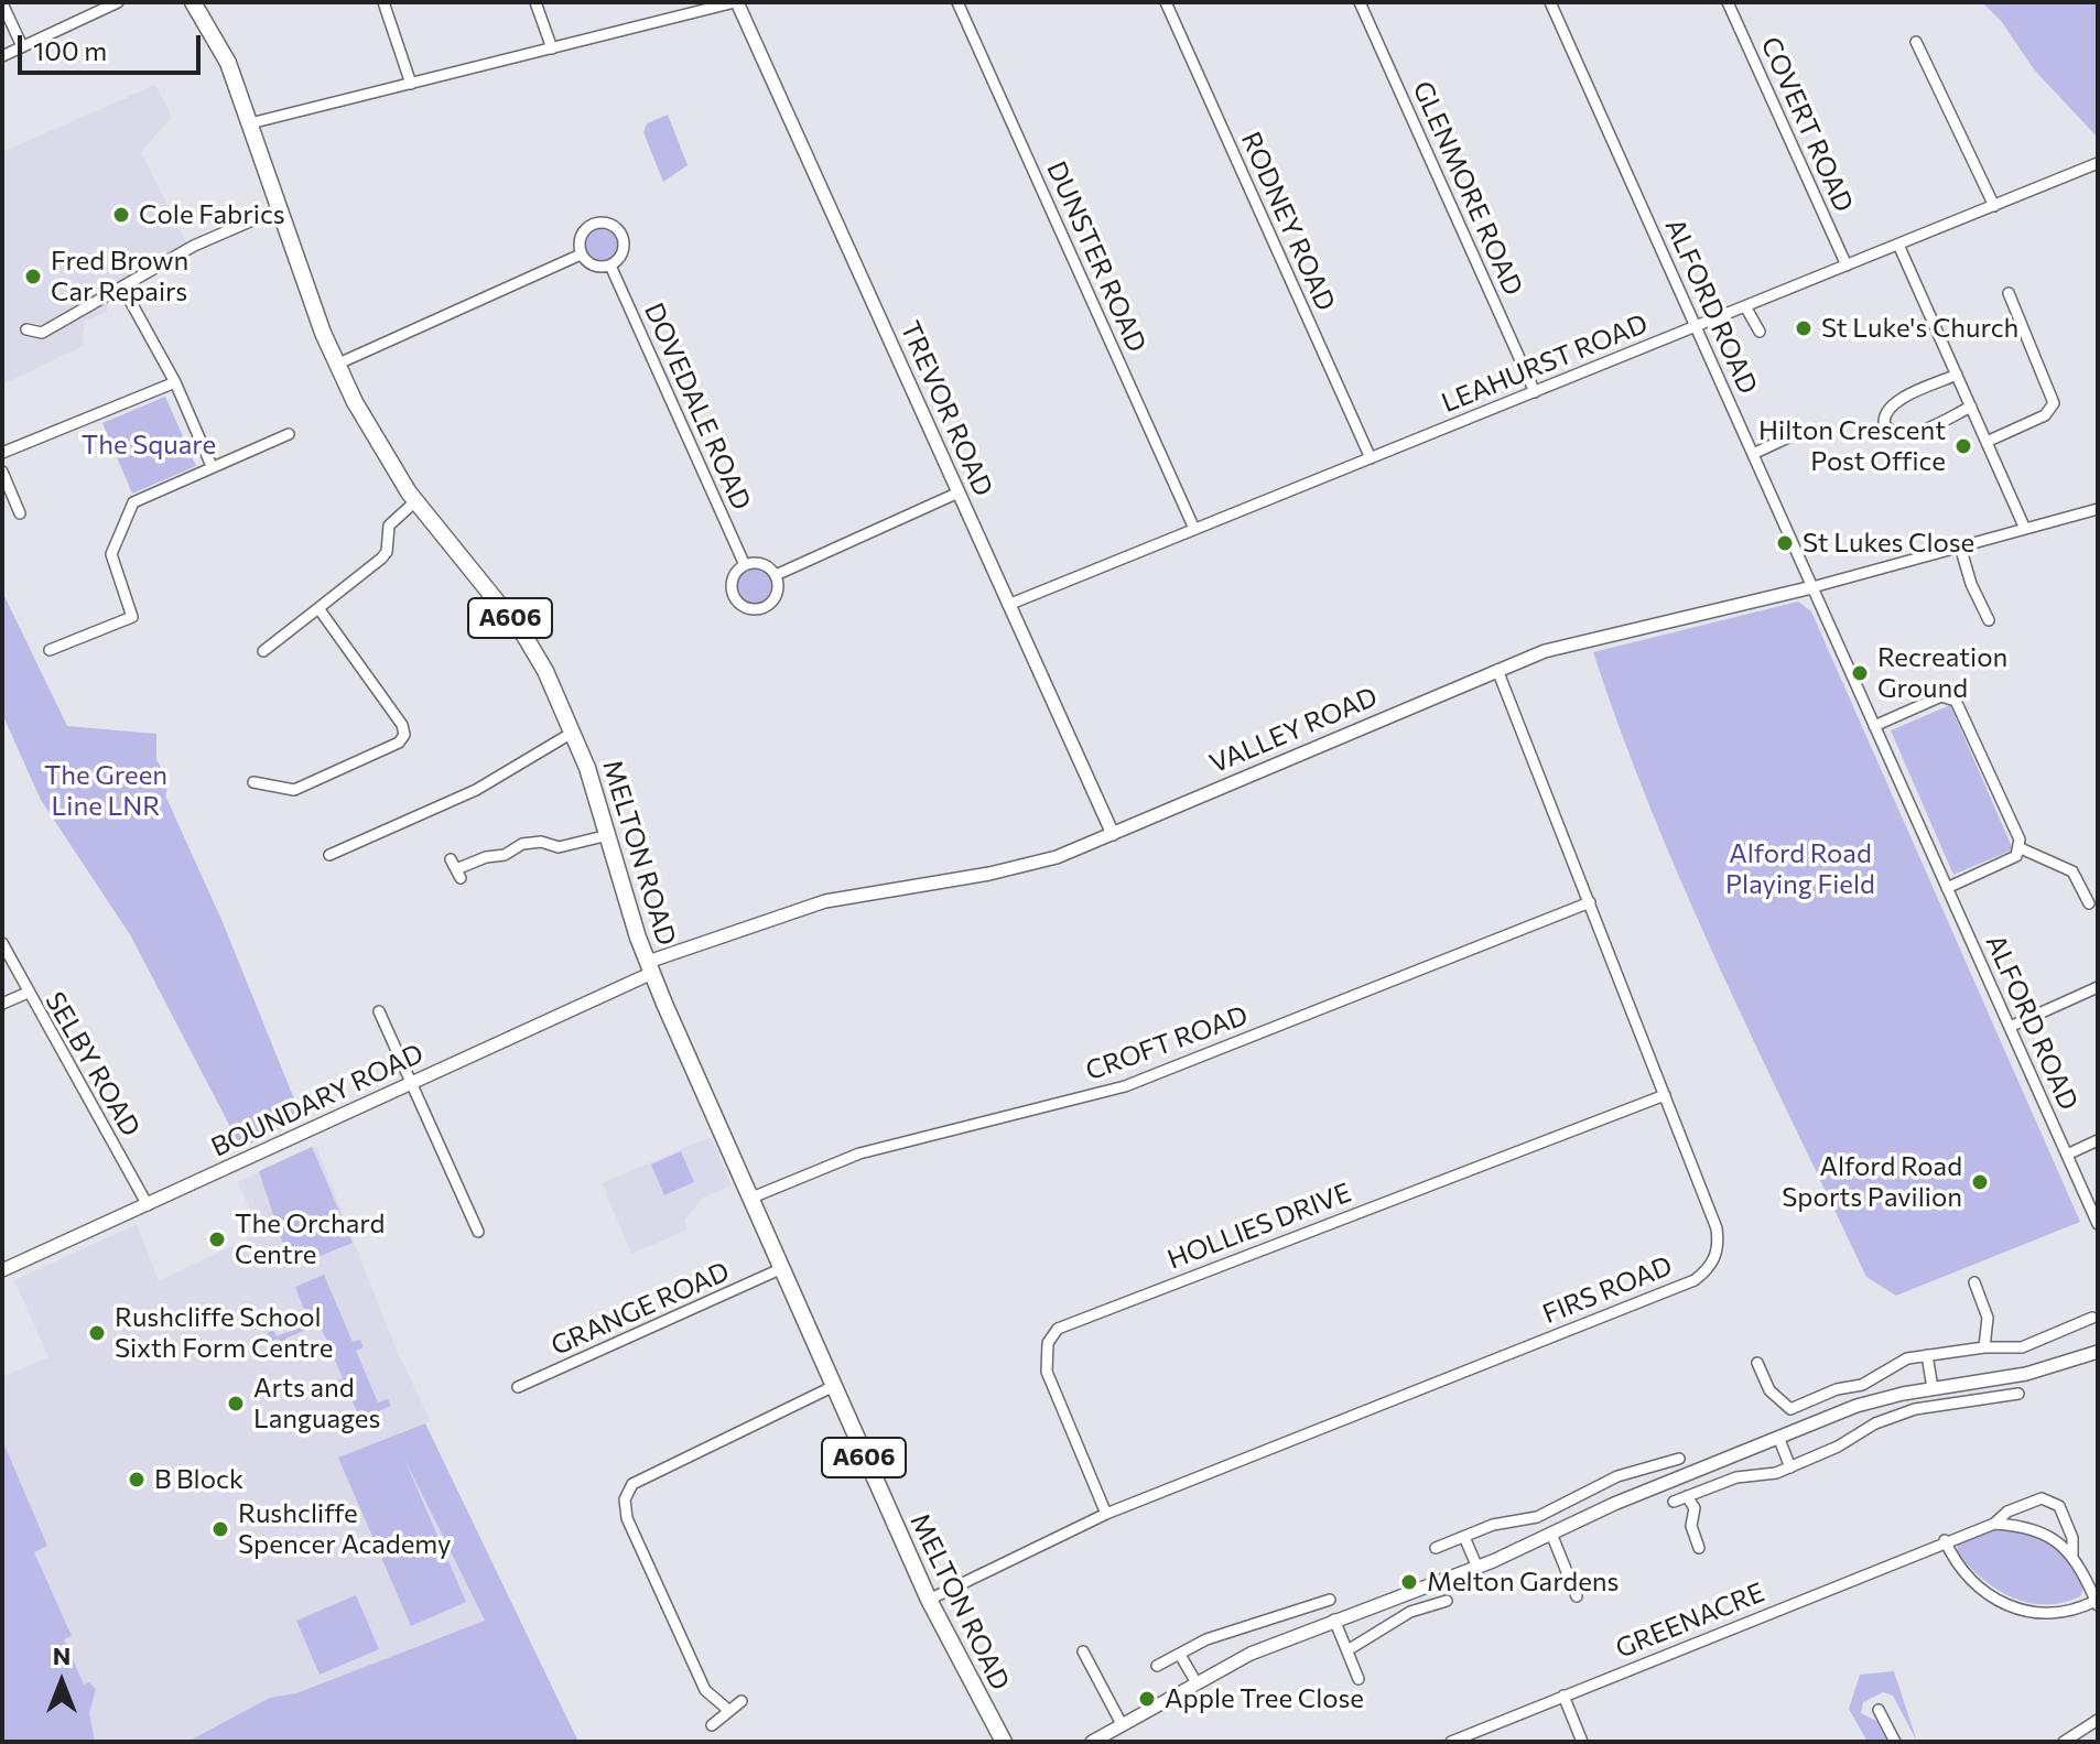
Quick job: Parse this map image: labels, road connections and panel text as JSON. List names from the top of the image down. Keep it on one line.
{"streets":{"main road":["A606","MELTON ROAD"],"street":["COVERT ROAD","GLENMORE ROAD","RODNEY ROAD","DUNSTER ROAD","ALFORD ROAD","LEAHURST ROAD","DOVEDALE ROAD","TREVOR ROAD","VALLEY ROAD","CROFT ROAD","SELBY ROAD","BOUNDARY ROAD","HOLLIES DRIVE","FIRS ROAD","GRANGE ROAD","GREENACRE"]},"crossings":[["COVERT ROAD","LEAHURST ROAD"],["GLENMORE ROAD","LEAHURST ROAD"],["RODNEY ROAD","LEAHURST ROAD"],["DUNSTER ROAD","LEAHURST ROAD"],["ALFORD ROAD","LEAHURST ROAD"],["ALFORD ROAD","VALLEY ROAD"],["LEAHURST ROAD","TREVOR ROAD"],["TREVOR ROAD","VALLEY ROAD"],["VALLEY ROAD","MELTON ROAD"],["VALLEY ROAD","BOUNDARY ROAD"],["VALLEY ROAD","FIRS ROAD"],["MELTON ROAD","CROFT ROAD"],["MELTON ROAD","BOUNDARY ROAD"],["MELTON ROAD","FIRS ROAD"],["MELTON ROAD","GRANGE ROAD"],["CROFT ROAD","FIRS ROAD"],["SELBY ROAD","BOUNDARY ROAD"],["HOLLIES DRIVE","FIRS ROAD"]],"parks":["The Square","The Green Line LNR","Alford Road Playing Field"],"places":["Cole Fabrics","Fred Brown Car Repairs","St Luke's Church","Hilton Crescent Post Office","St Lukes Close","Recreation Ground","Alford Road Sports Pavilion","The Orchard Centre","Rushcliffe School Sixth Form Centre","Arts and Languages","B Block","Rushcliffe Spencer Academy","Melton Gardens","Apple Tree Close"],"scale_bar":"100 m","north":"top"}
